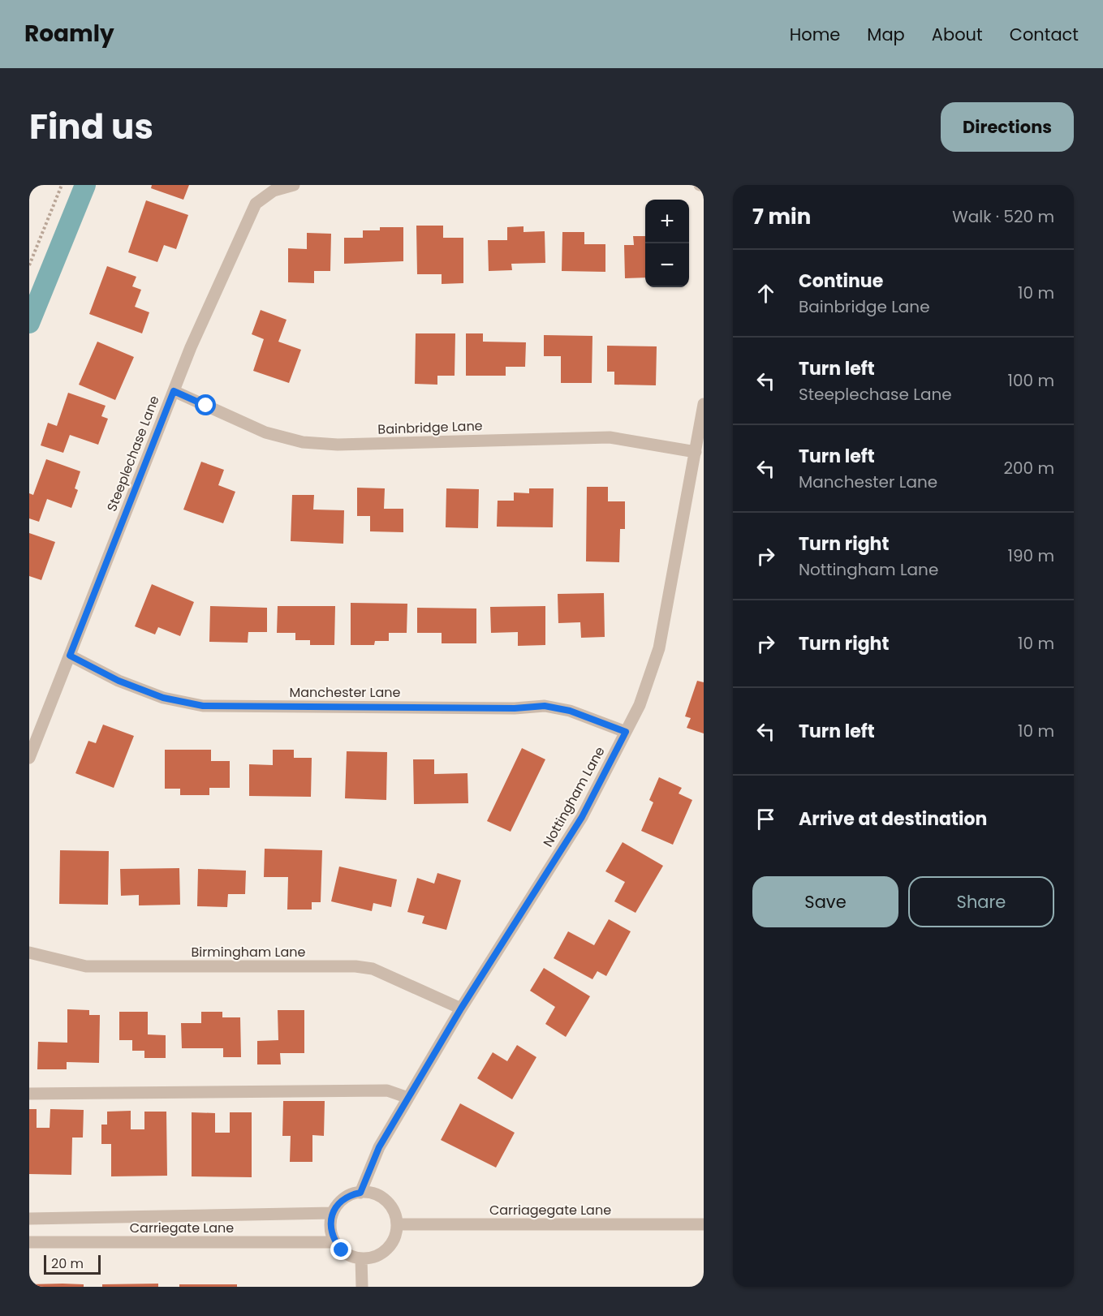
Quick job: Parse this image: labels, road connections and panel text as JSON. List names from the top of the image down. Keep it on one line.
{"streets":{"street":["Bainbridge Lane","Steeplechase Lane","Manchester Lane","Nottingham Lane","Birmingham Lane","Carriagegate Lane","Carriegate Lane"]},"crossings":[["Bainbridge Lane","Steeplechase Lane"],["Bainbridge Lane","Nottingham Lane"],["Steeplechase Lane","Manchester Lane"],["Manchester Lane","Nottingham Lane"],["Nottingham Lane","Birmingham Lane"],["Nottingham Lane","Carriagegate Lane"],["Nottingham Lane","Carriegate Lane"],["Carriagegate Lane","Carriegate Lane"]],"scale_bar":"20 m","page":{"header":"Roamly","nav":["Home","Map","About","Contact"],"title":"Find us","buttons":["Directions",["Save","Share"]],"heading":["7 min","Walk · 520 m"],"map_buttons":["+","−"],"list":[["Continue","Bainbridge Lane","10 m"],["Turn left","Steeplechase Lane","100 m"],["Turn left","Manchester Lane","200 m"],["Turn right","Nottingham Lane","190 m"],["Turn right","10 m"],["Turn left","10 m"],"Arrive at destination"],"scale":"20 m"}}
